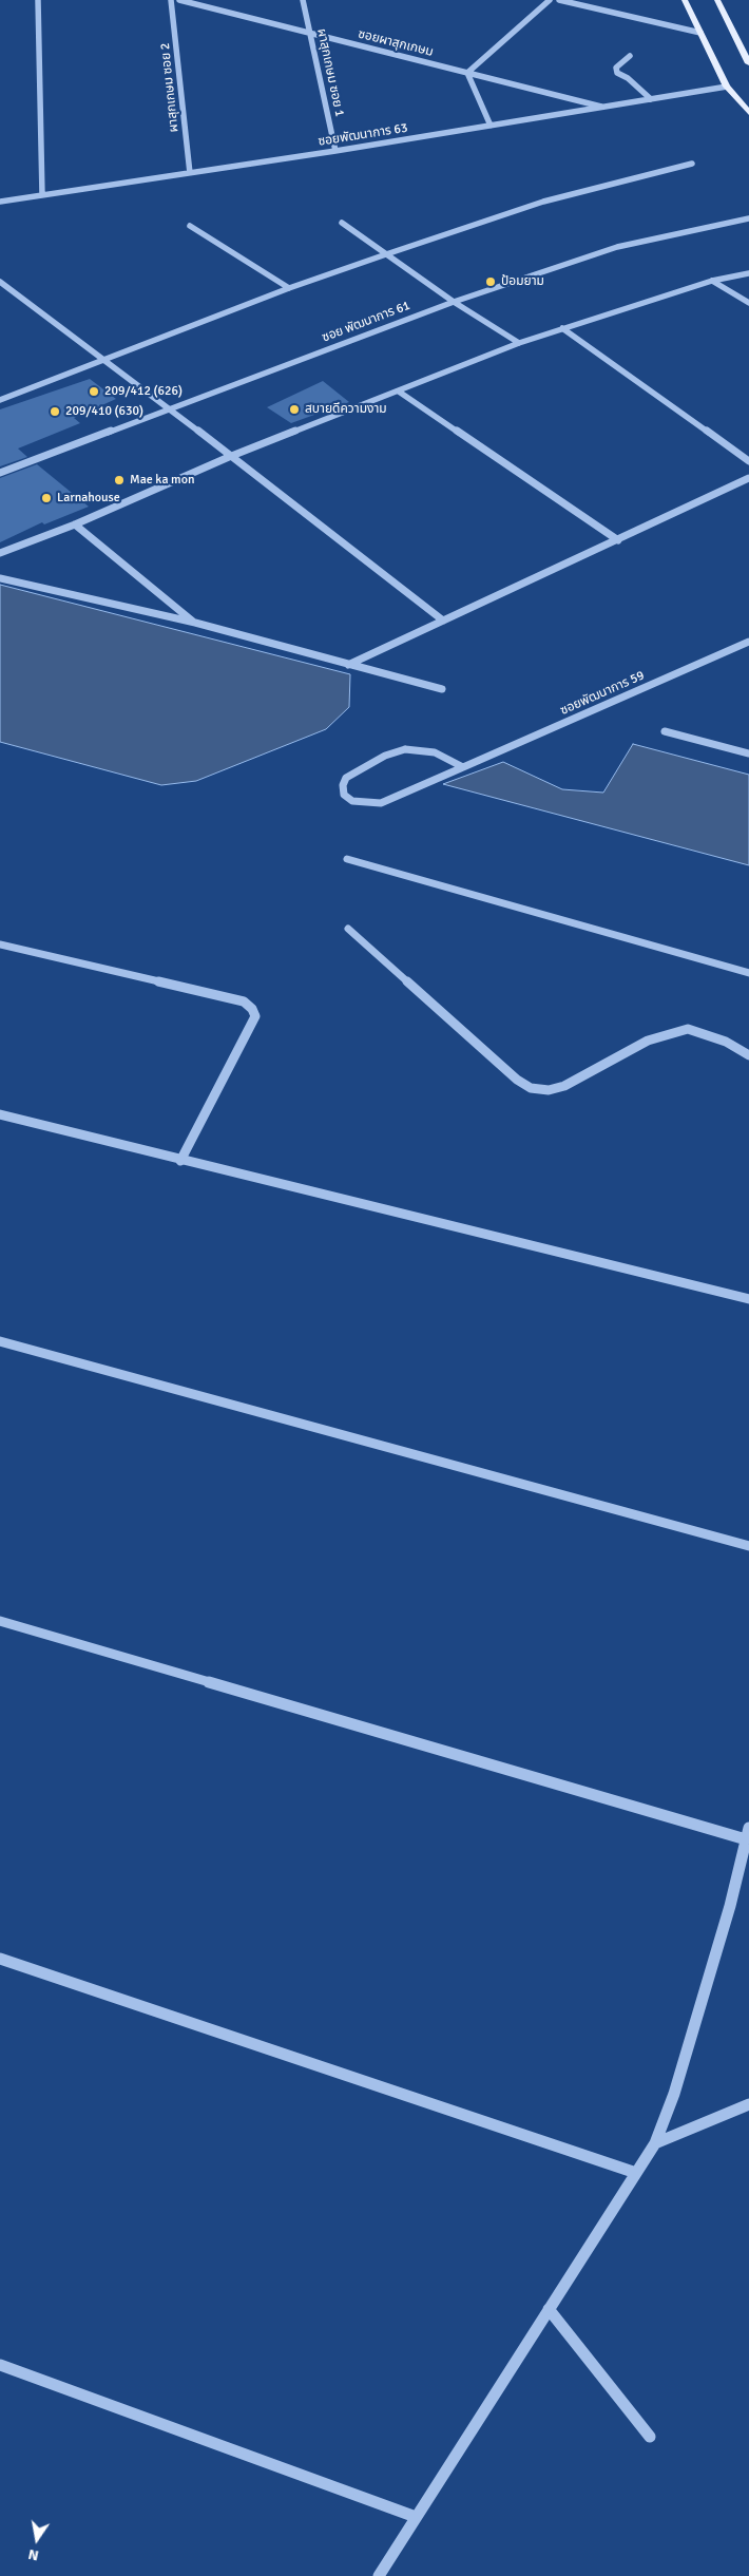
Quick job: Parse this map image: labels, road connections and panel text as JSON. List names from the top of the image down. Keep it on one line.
{"streets":{"street":["ซอยผาสุกเกษม","ผาสุกเกษม ซอย 1","ผาสุกเกษม ซอย 2","ซอยพัฒนาการ 63","ซอย พัฒนาการ 61","ซอยพัฒนาการ 59"]},"crossings":[["ซอยผาสุกเกษม","ผาสุกเกษม ซอย 1"],["ซอยผาสุกเกษม","ซอยพัฒนาการ 63"],["ผาสุกเกษม ซอย 1","ซอยพัฒนาการ 63"],["ผาสุกเกษม ซอย 2","ซอยพัฒนาการ 63"]],"places":["ป้อมยาม","209/412 (626)","สบายดีความงาม","209/410 (630)","Mae ka mon","Larnahouse"],"north":"bottom"}
